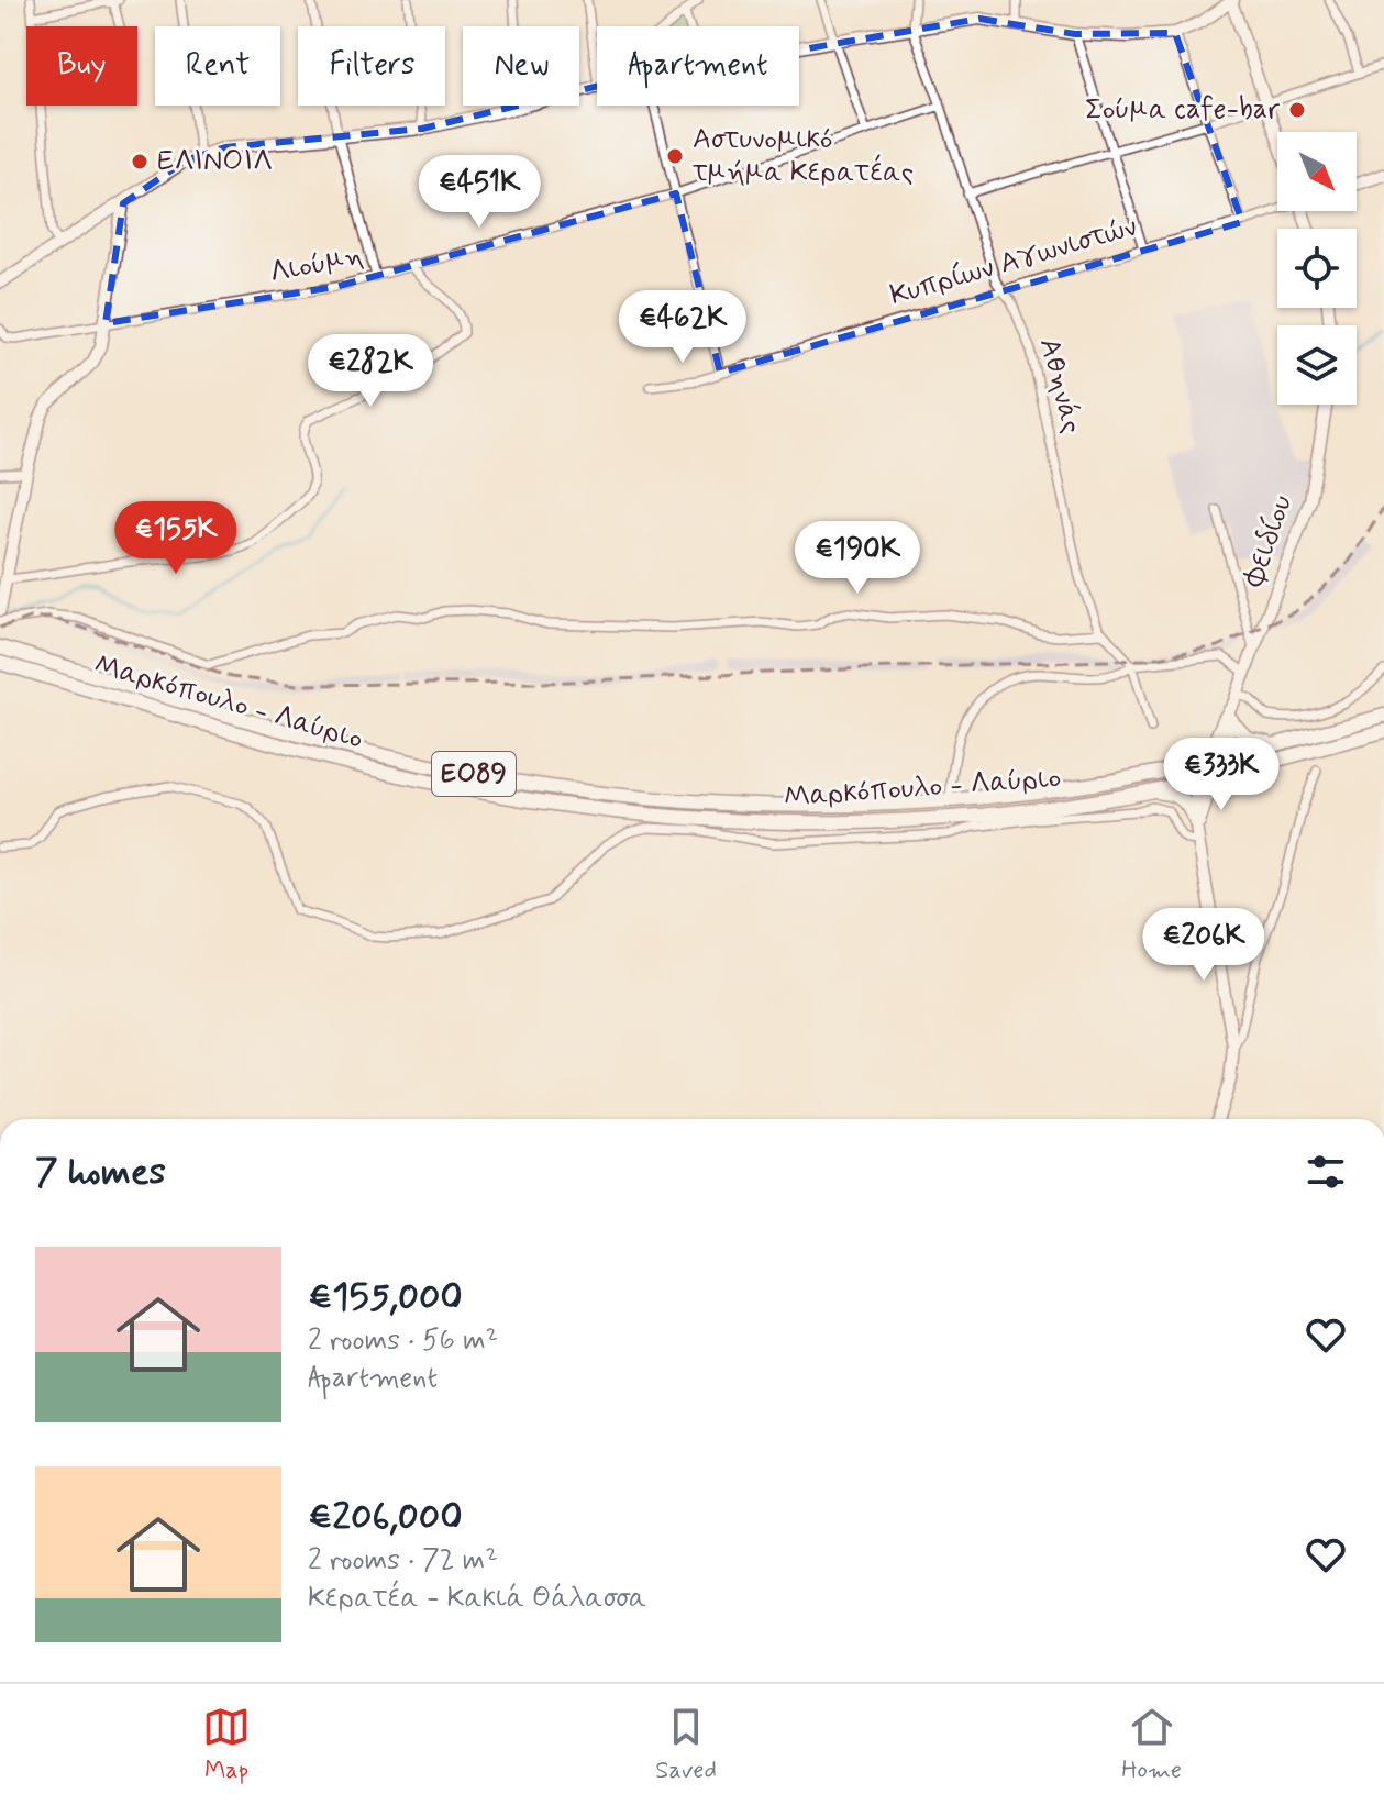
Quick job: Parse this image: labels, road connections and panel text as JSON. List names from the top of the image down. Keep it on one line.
{"streets":{"highway":["Μαρκόπουλο - Λαύριο","ΕΟ89"],"main road":["Φειδίου"],"street":["Κυπρίων Αγωνιστών","Λιούμη","Αθηνάς"]},"crossings":[["Κυπρίων Αγωνιστών","Αθηνάς"],["Λιούμη","Αθηνάς"]],"places":["Σούμα cafe-bar","Αστυνομικό τμήμα Κερατέας","ΕΛΙΝΟΙΛ"],"north":"bottom right","page":{"chip":["Buy","Rent","Filters","New","Apartment"],"price":["€451K","€462K","€282K","€155K","€190K","€333K","€206K"],"heading":"7 homes","list":[{"name":"€155,000","note":"2 rooms · 56 m² · Apartment"},{"name":"€206,000","note":"2 rooms · 72 m² · Κερατέα - Κακιά Θάλασσα"}],"tabs":["Map","Saved","Home"]}}
